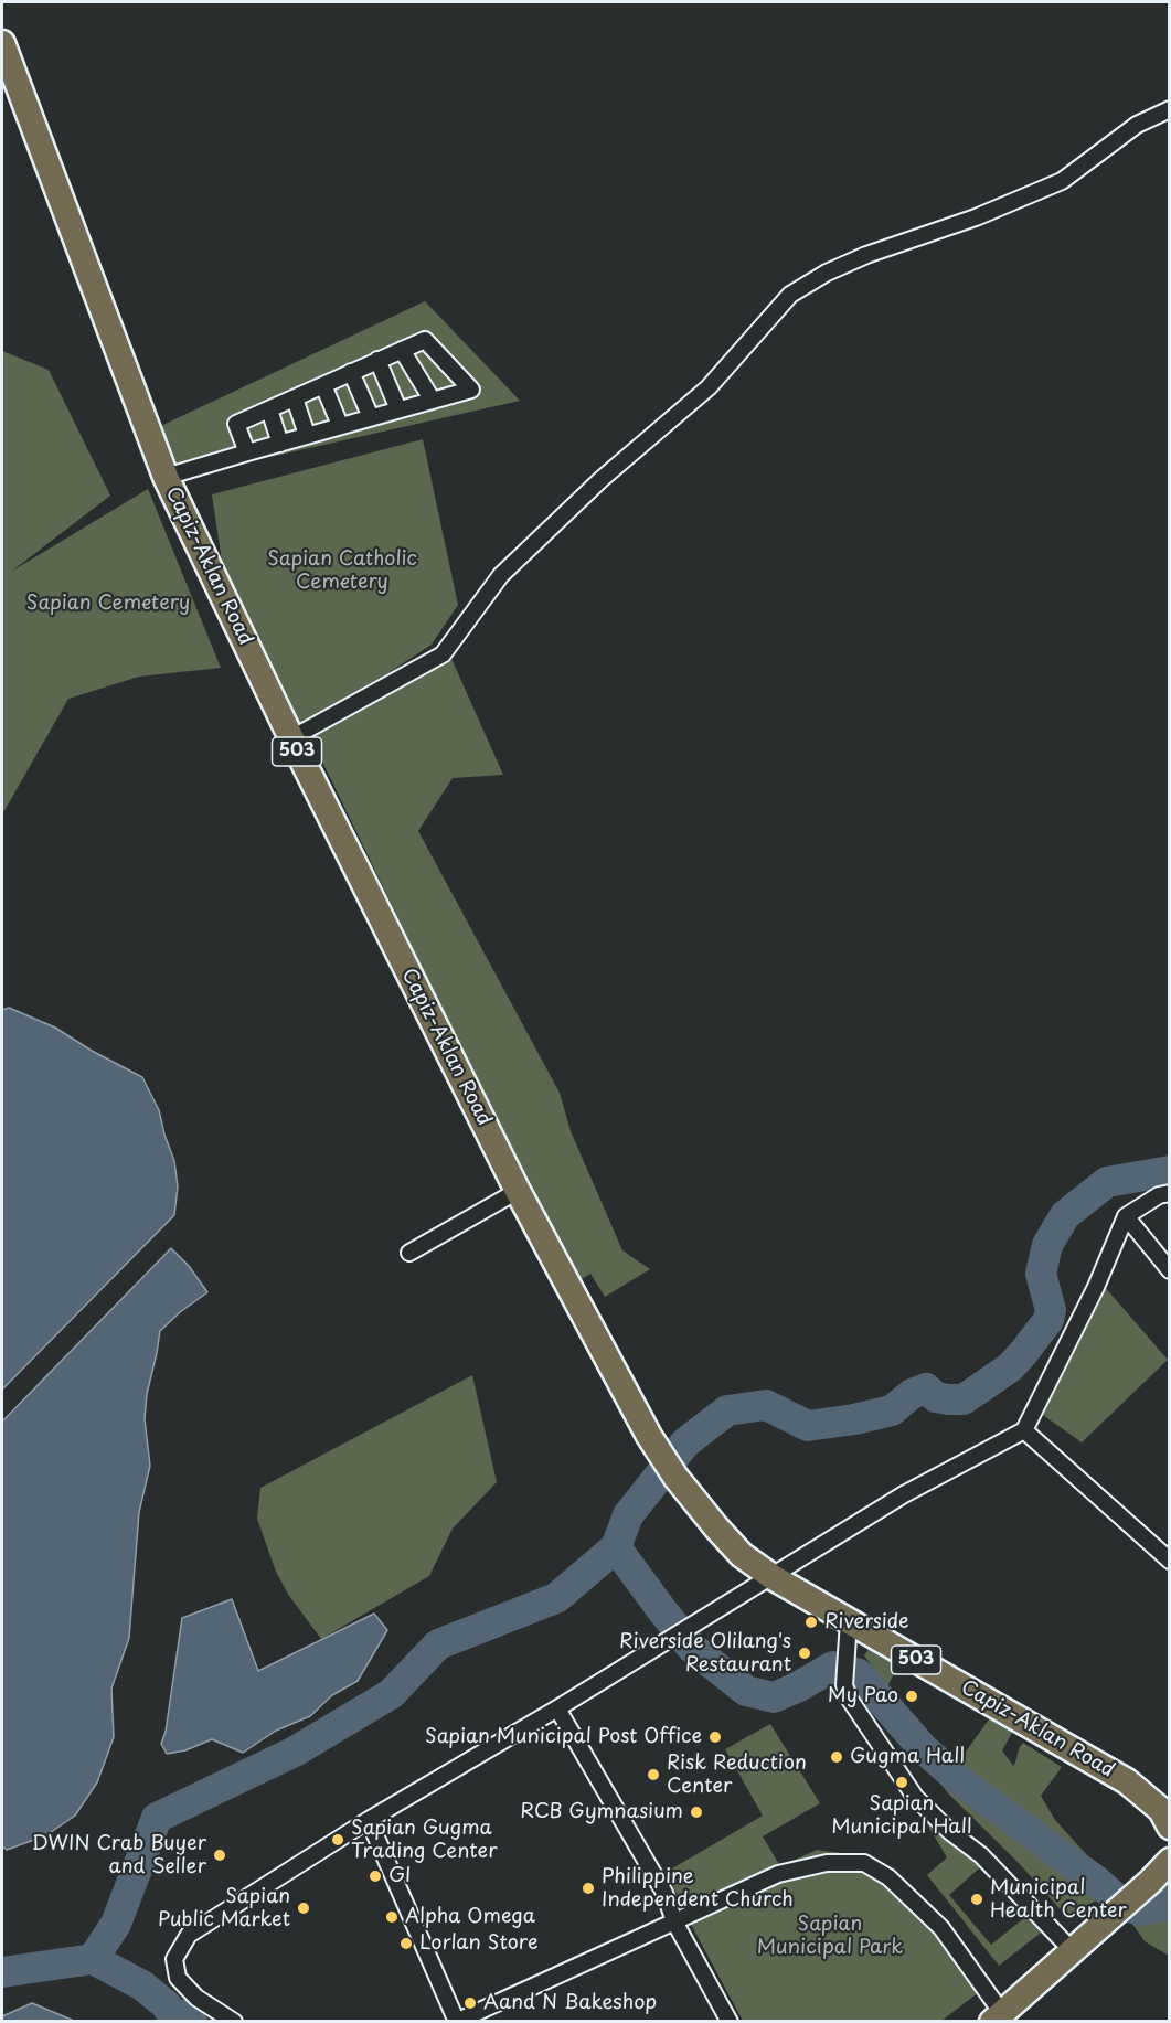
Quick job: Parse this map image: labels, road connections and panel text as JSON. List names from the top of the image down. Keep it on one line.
{"streets":{"main road":["Capiz-Aklan Road","503"]},"parks":["Sapian Catholic Cemetery","Sapian Cemetery","Sapian Municipal Park"],"places":["Riverside","Riverside Olilang's Restaurant","My Pao","Sapian Municipal Post Office","Gugma Hall","Risk Reduction Center","Sapian Municipal Hall","RCB Gymnasium","Sapian Gugma Trading Center","DWIN Crab Buyer and Seller","GI","Philippine Independent Church","Municipal Health Center","Sapian Public Market","Alpha Omega","Lorlan Store","Aand N Bakeshop"]}
